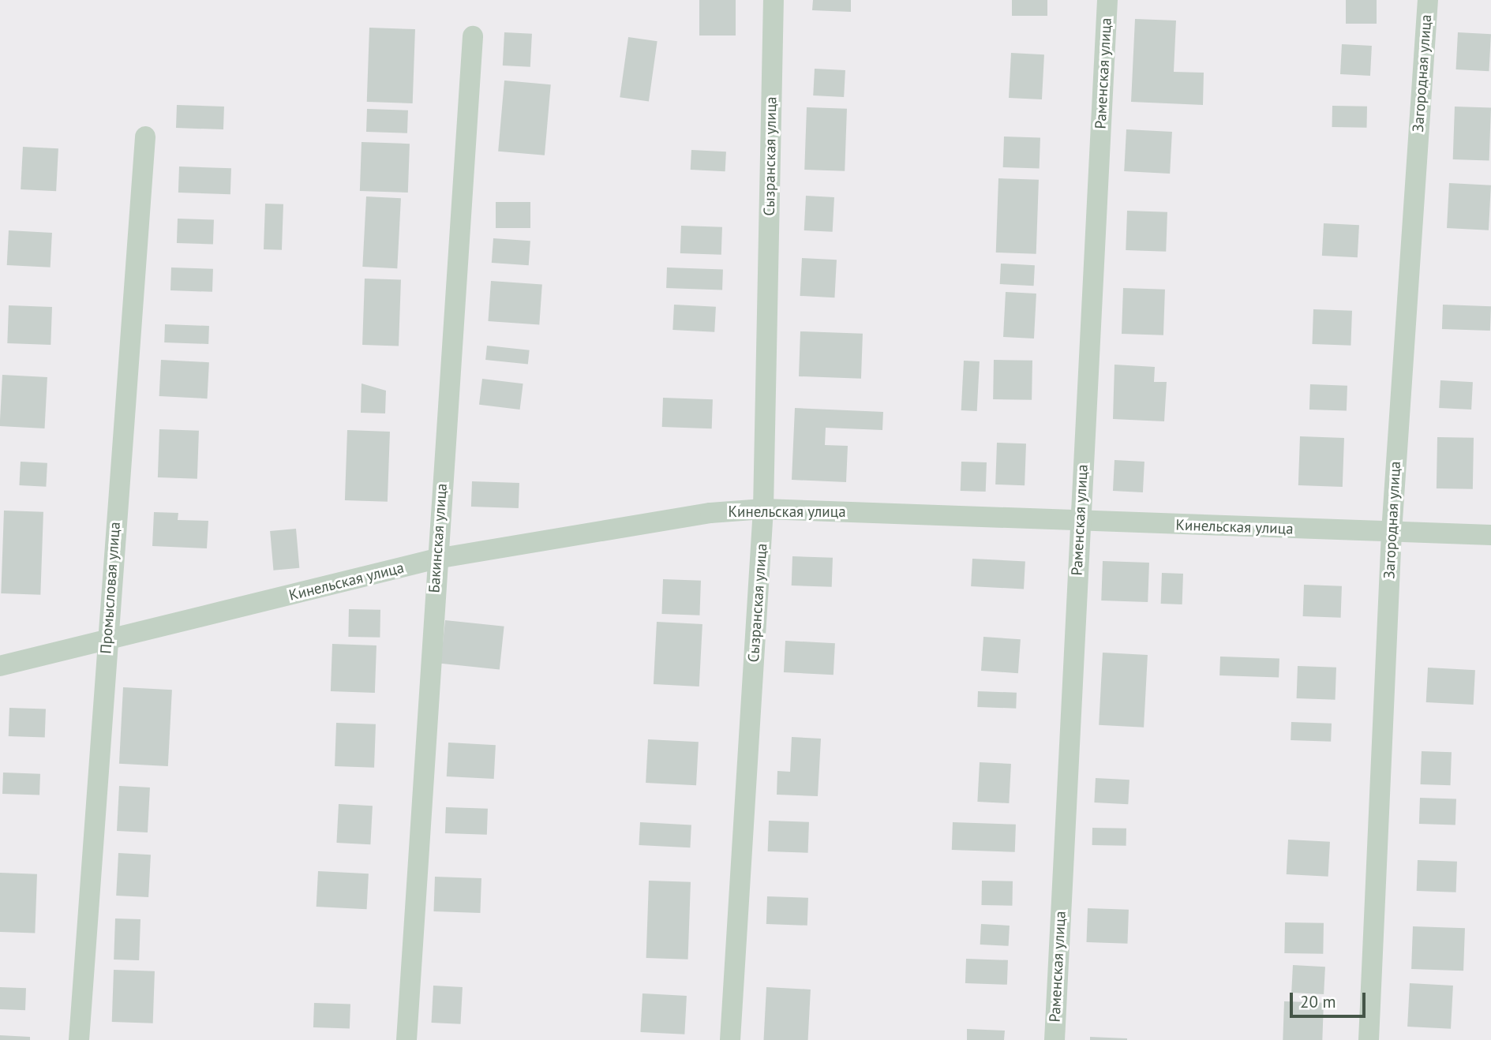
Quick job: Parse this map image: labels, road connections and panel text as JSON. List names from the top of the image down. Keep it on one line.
{"streets":{"street":["Раменская улица","Загородная улица","Сызранская улица","Кинельская улица","Бакинская улица","Промысловая улица"]},"crossings":[["Раменская улица","Кинельская улица"],["Загородная улица","Кинельская улица"],["Сызранская улица","Кинельская улица"],["Кинельская улица","Бакинская улица"],["Кинельская улица","Промысловая улица"]],"scale_bar":"20 m"}
